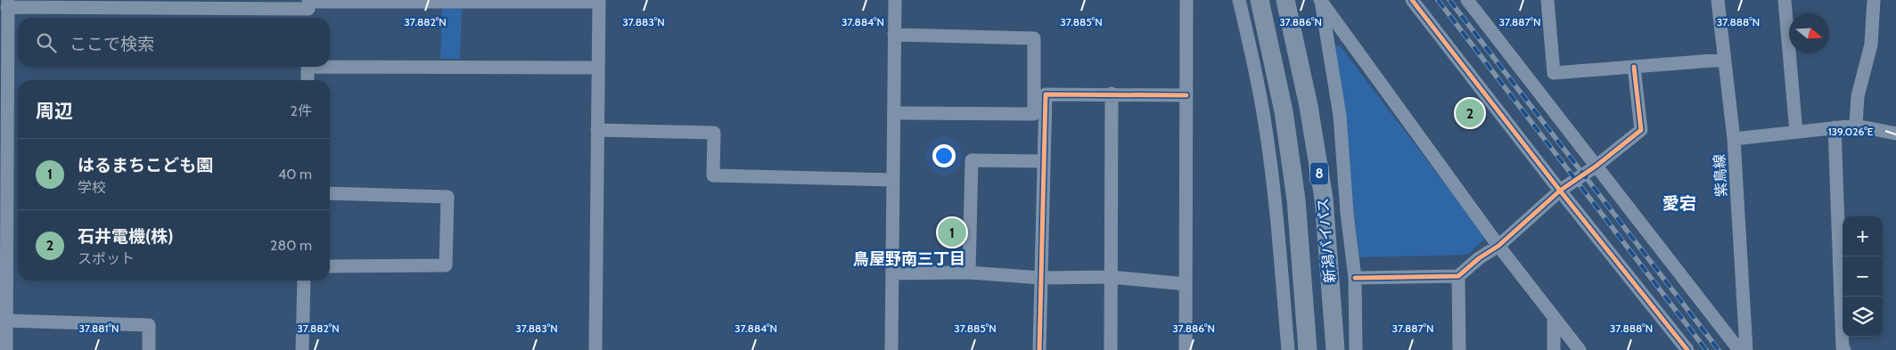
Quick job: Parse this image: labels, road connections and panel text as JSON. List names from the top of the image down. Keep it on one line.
{"streets":{"highway":["8","新潟バイパス"],"street":["紫鳥線"]},"districts":["愛宕","鳥屋野南三丁目"],"north":"right","page":{"search":"ここで検索","heading":["周辺","2件"],"pins":["2","1"],"list":[{"mark":"1","name":"はるまちこども園","note":"学校","value":"40 m"},{"mark":"2","name":"石井電機(株)","note":"スポット","value":"280 m"}],"map_buttons":["+","−"]},"coordinates":["37.882°N","37.883°N","37.884°N","37.885°N","37.886°N","37.887°N","37.888°N","139.026°E","37.881°N"]}
